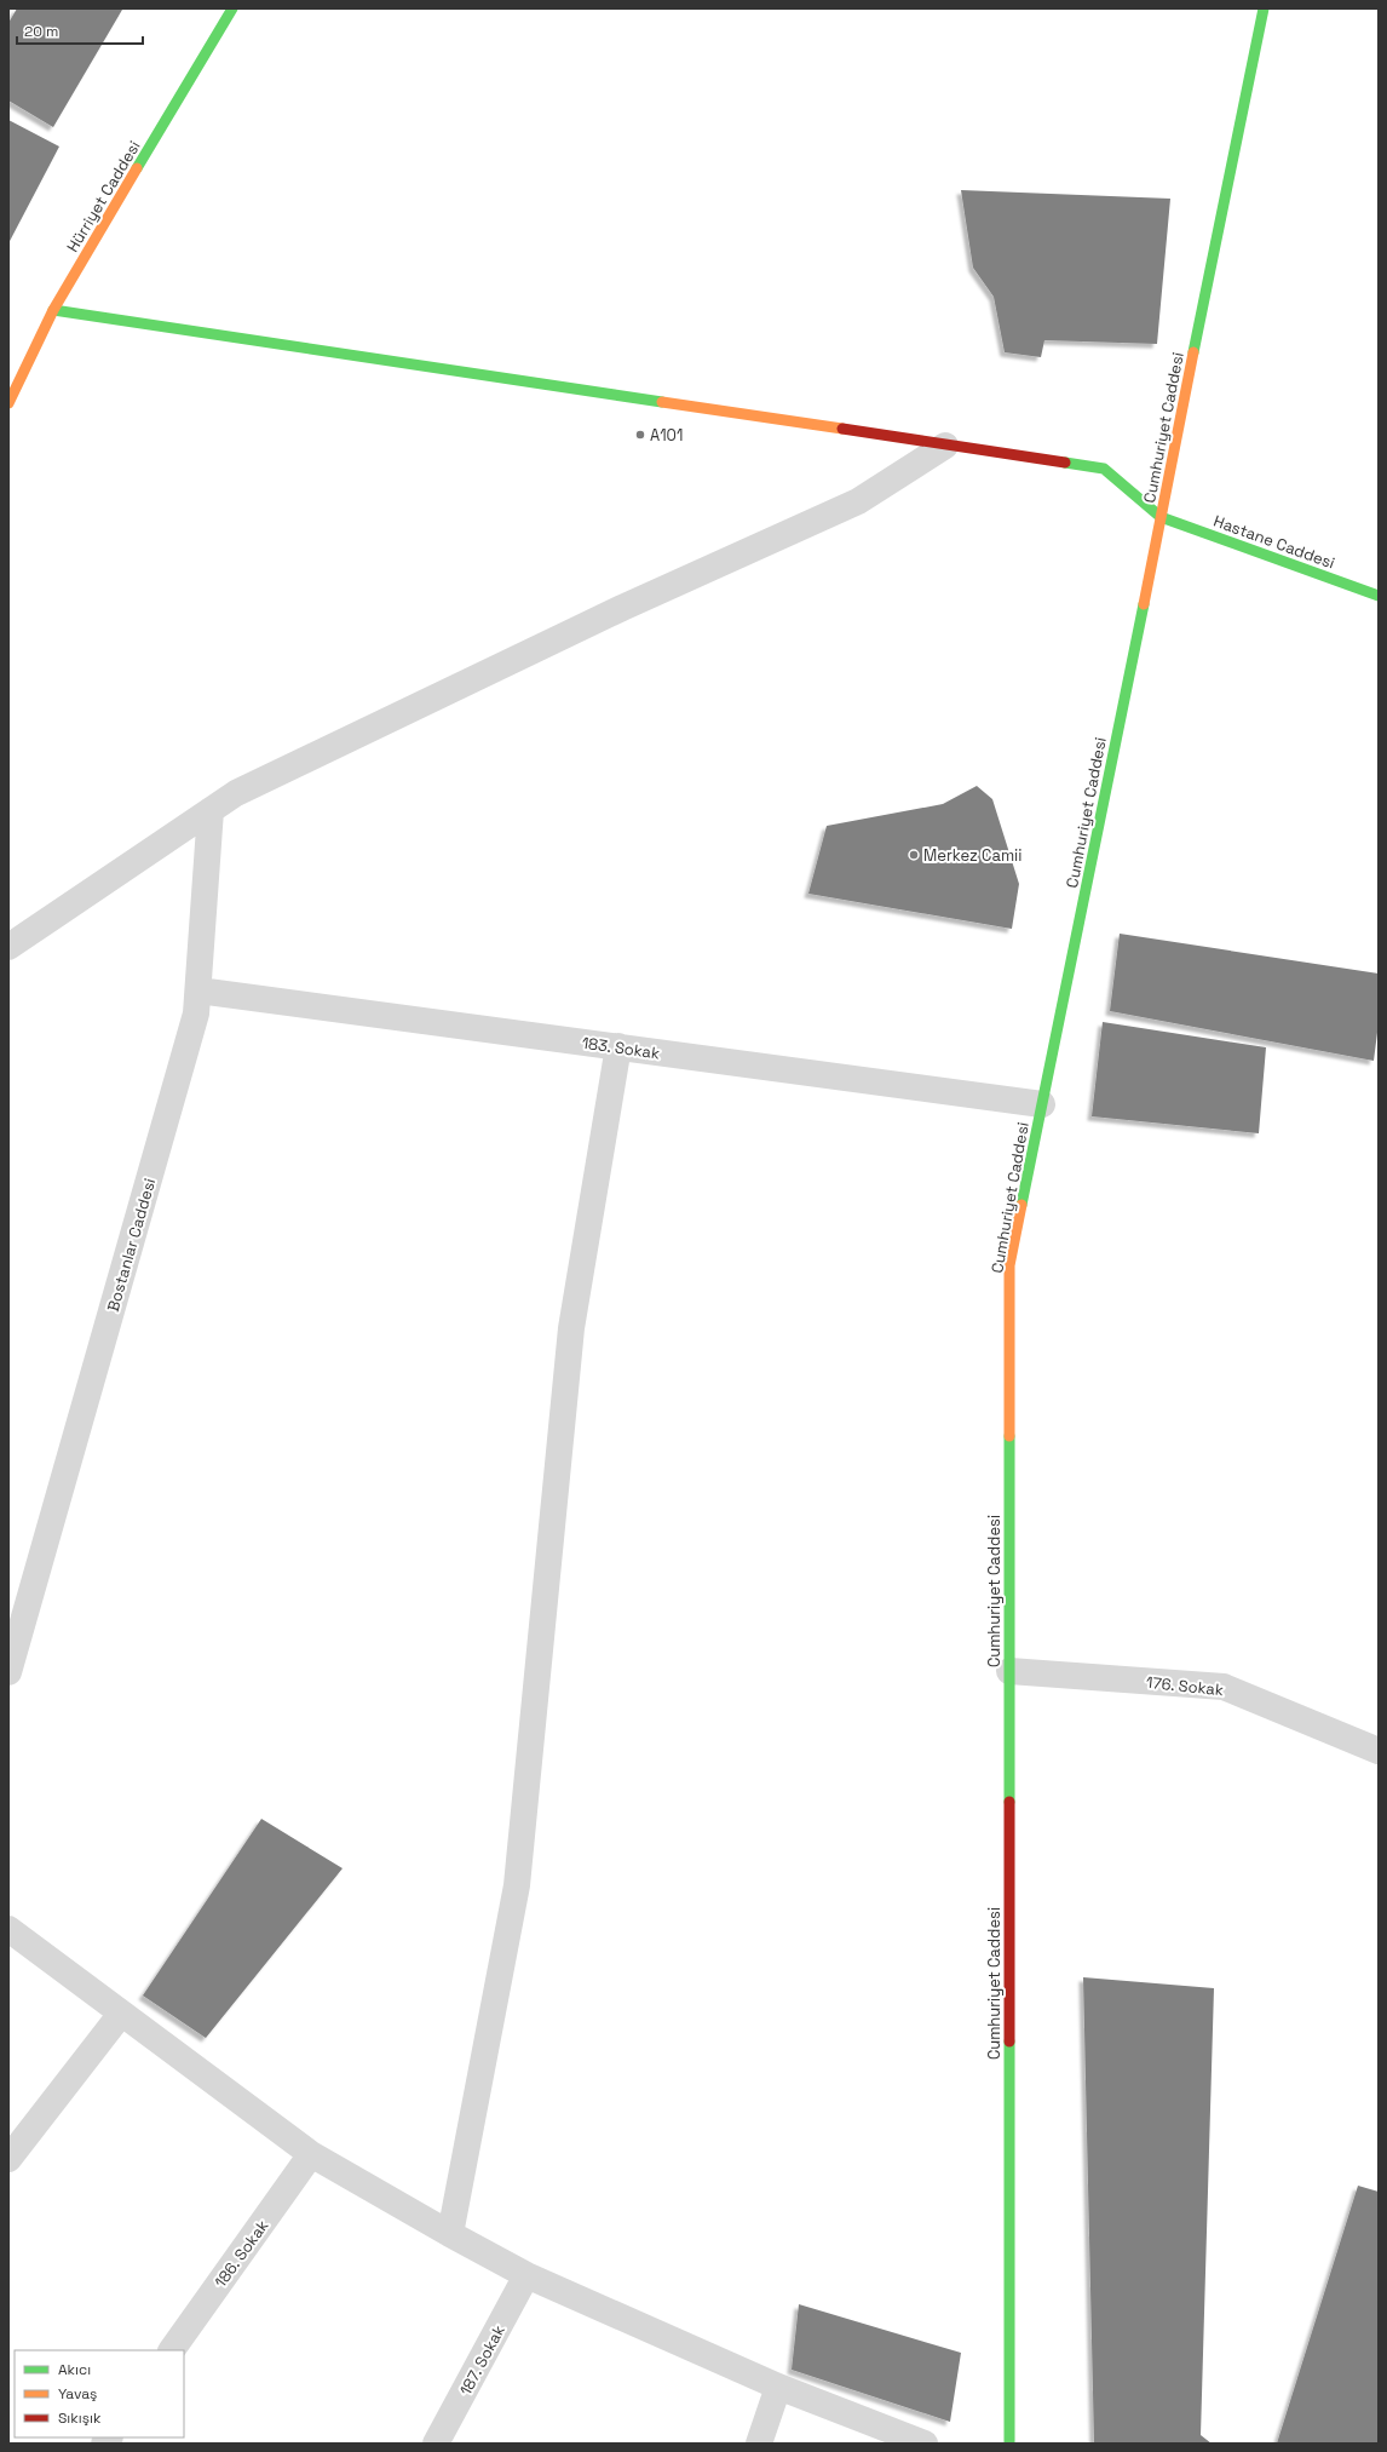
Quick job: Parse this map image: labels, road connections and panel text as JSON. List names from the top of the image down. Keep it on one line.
{"streets":{"street":["Hürriyet Caddesi","Cumhuriyet Caddesi","Hastane Caddesi","183. Sokak","Bostanlar Caddesi","176. Sokak","186. Sokak","187. Sokak"]},"crossings":[["Cumhuriyet Caddesi","Hastane Caddesi"],["Cumhuriyet Caddesi","183. Sokak"],["Cumhuriyet Caddesi","176. Sokak"],["183. Sokak","Bostanlar Caddesi"]],"places":["A101","Merkez Camii"],"legend":["Akıcı","Yavaş","Sıkışık"],"scale_bar":"20 m"}
